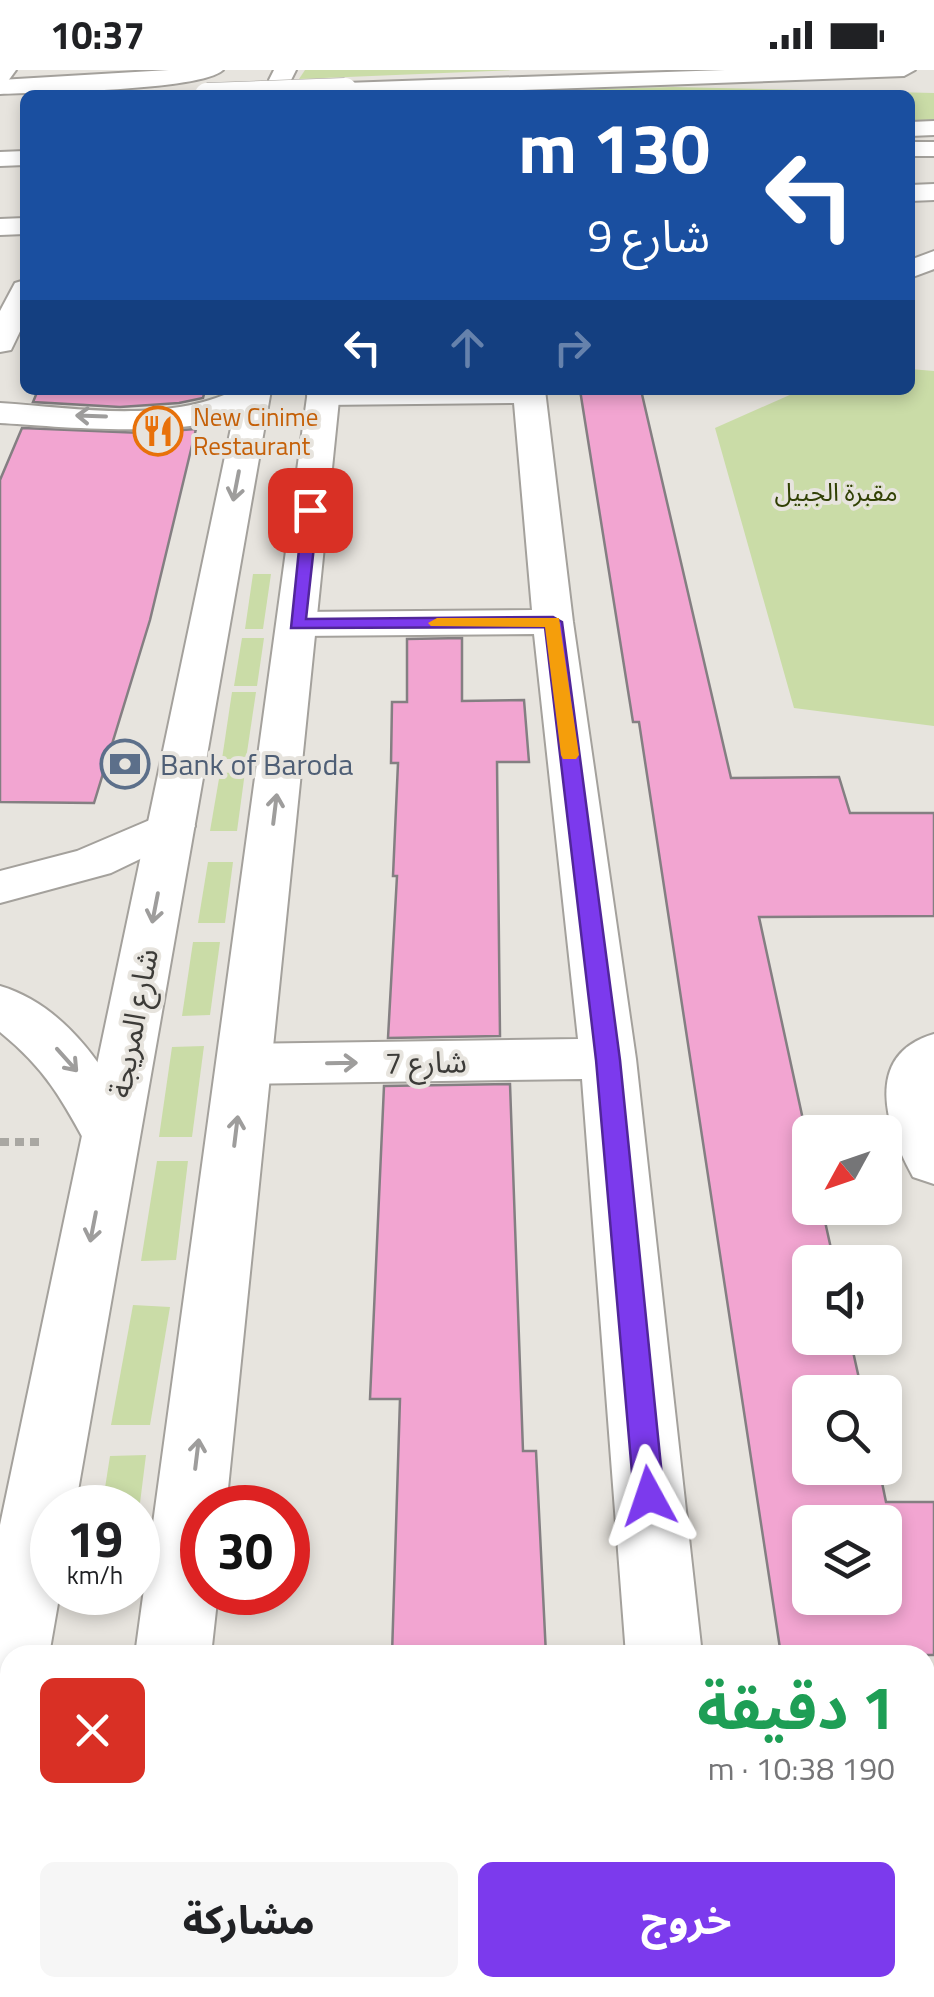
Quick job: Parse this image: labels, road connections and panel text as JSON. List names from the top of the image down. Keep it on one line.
{"streets":{"main road":["شارع المريجة","شارع 7"]},"parks":["مقبرة الجبيل"],"places":{"restaurant":["New Cinime Restaurant"],"bank":["Bank of Baroda"]},"north":"bottom left","page":{"status":"10:37","turn":["130 m","شارع 9"],"speed":"19 km/h","limit":"30","heading":["1 دقيقة","190 m · 10:38"],"buttons":["خروج","مشاركة"]}}
